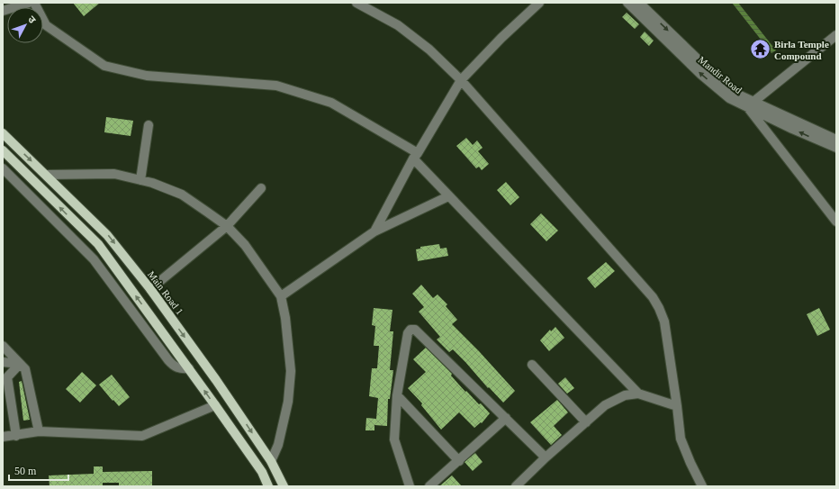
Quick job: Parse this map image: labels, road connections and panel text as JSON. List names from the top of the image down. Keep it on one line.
{"streets":{"main road":["Main Road 1"],"street":["Mandir Road"]},"places":{"temple":["Birla Temple Compound"]},"scale_bar":"50 m","north":"top right"}
